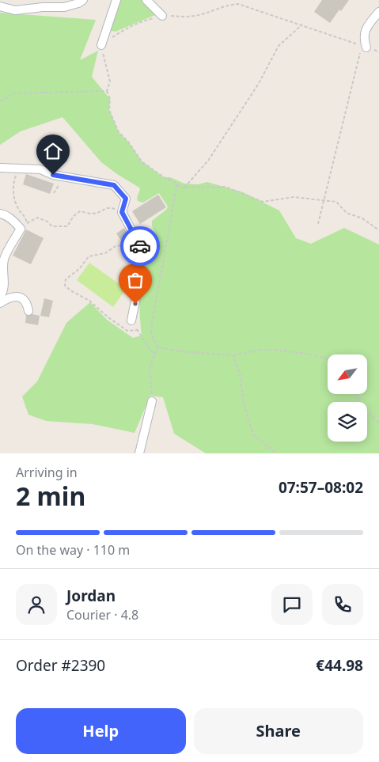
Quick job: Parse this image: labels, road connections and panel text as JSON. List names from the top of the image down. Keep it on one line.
{"north":"bottom left","page":{"heading":["2 min","Arriving in","07:57–08:02"],"panel":["Jordan","Courier · 4.8","Order #2390","€44.98"],"bar":"On the way · 110 m","buttons":["Help","Share"]}}
